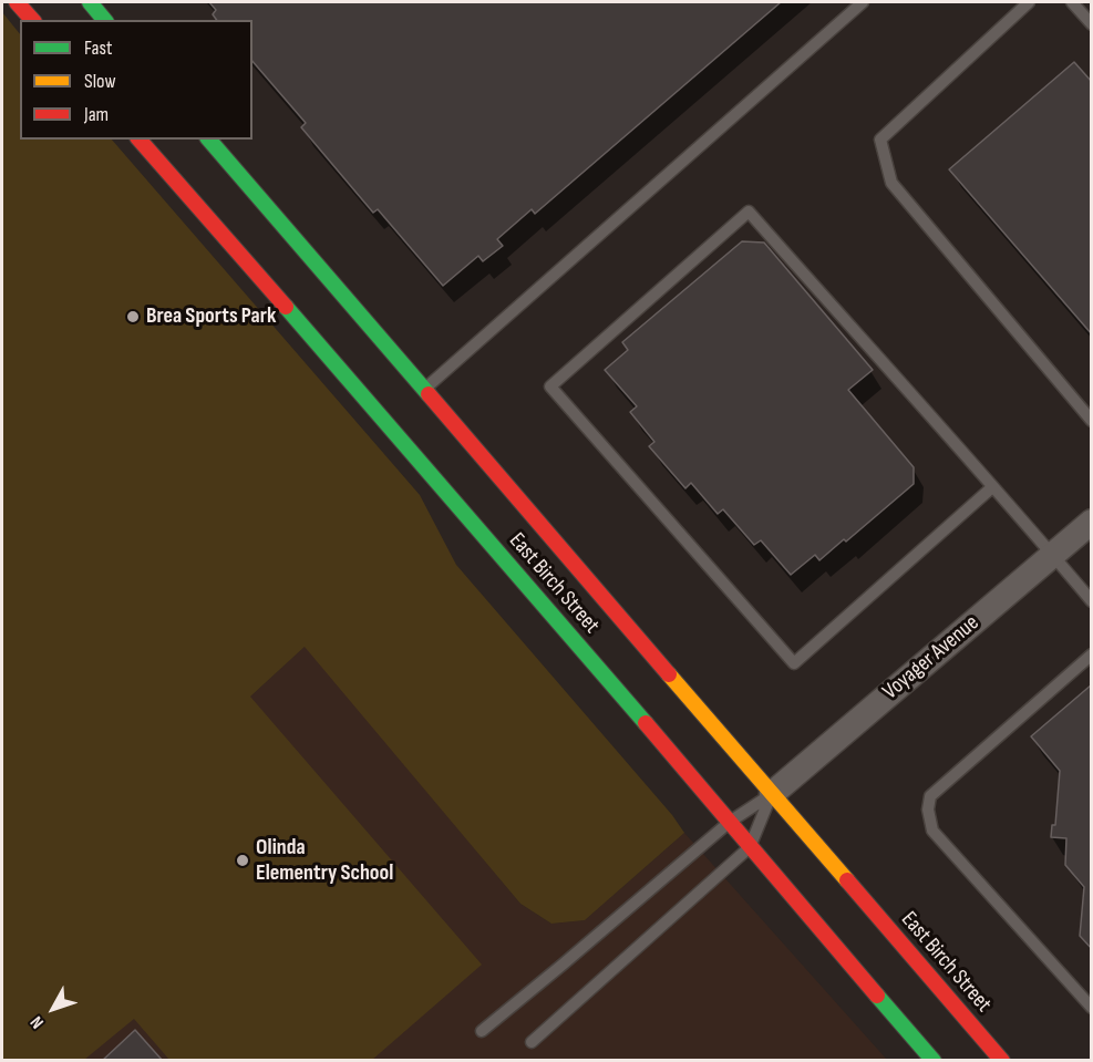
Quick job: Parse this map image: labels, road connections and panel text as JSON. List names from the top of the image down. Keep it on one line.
{"streets":{"street":["East Birch Street","Voyager Avenue"]},"crossings":[["East Birch Street","Voyager Avenue"]],"places":["Brea Sports Park","Olinda Elementry School"],"legend":["Fast","Slow","Jam"],"north":"bottom left"}
